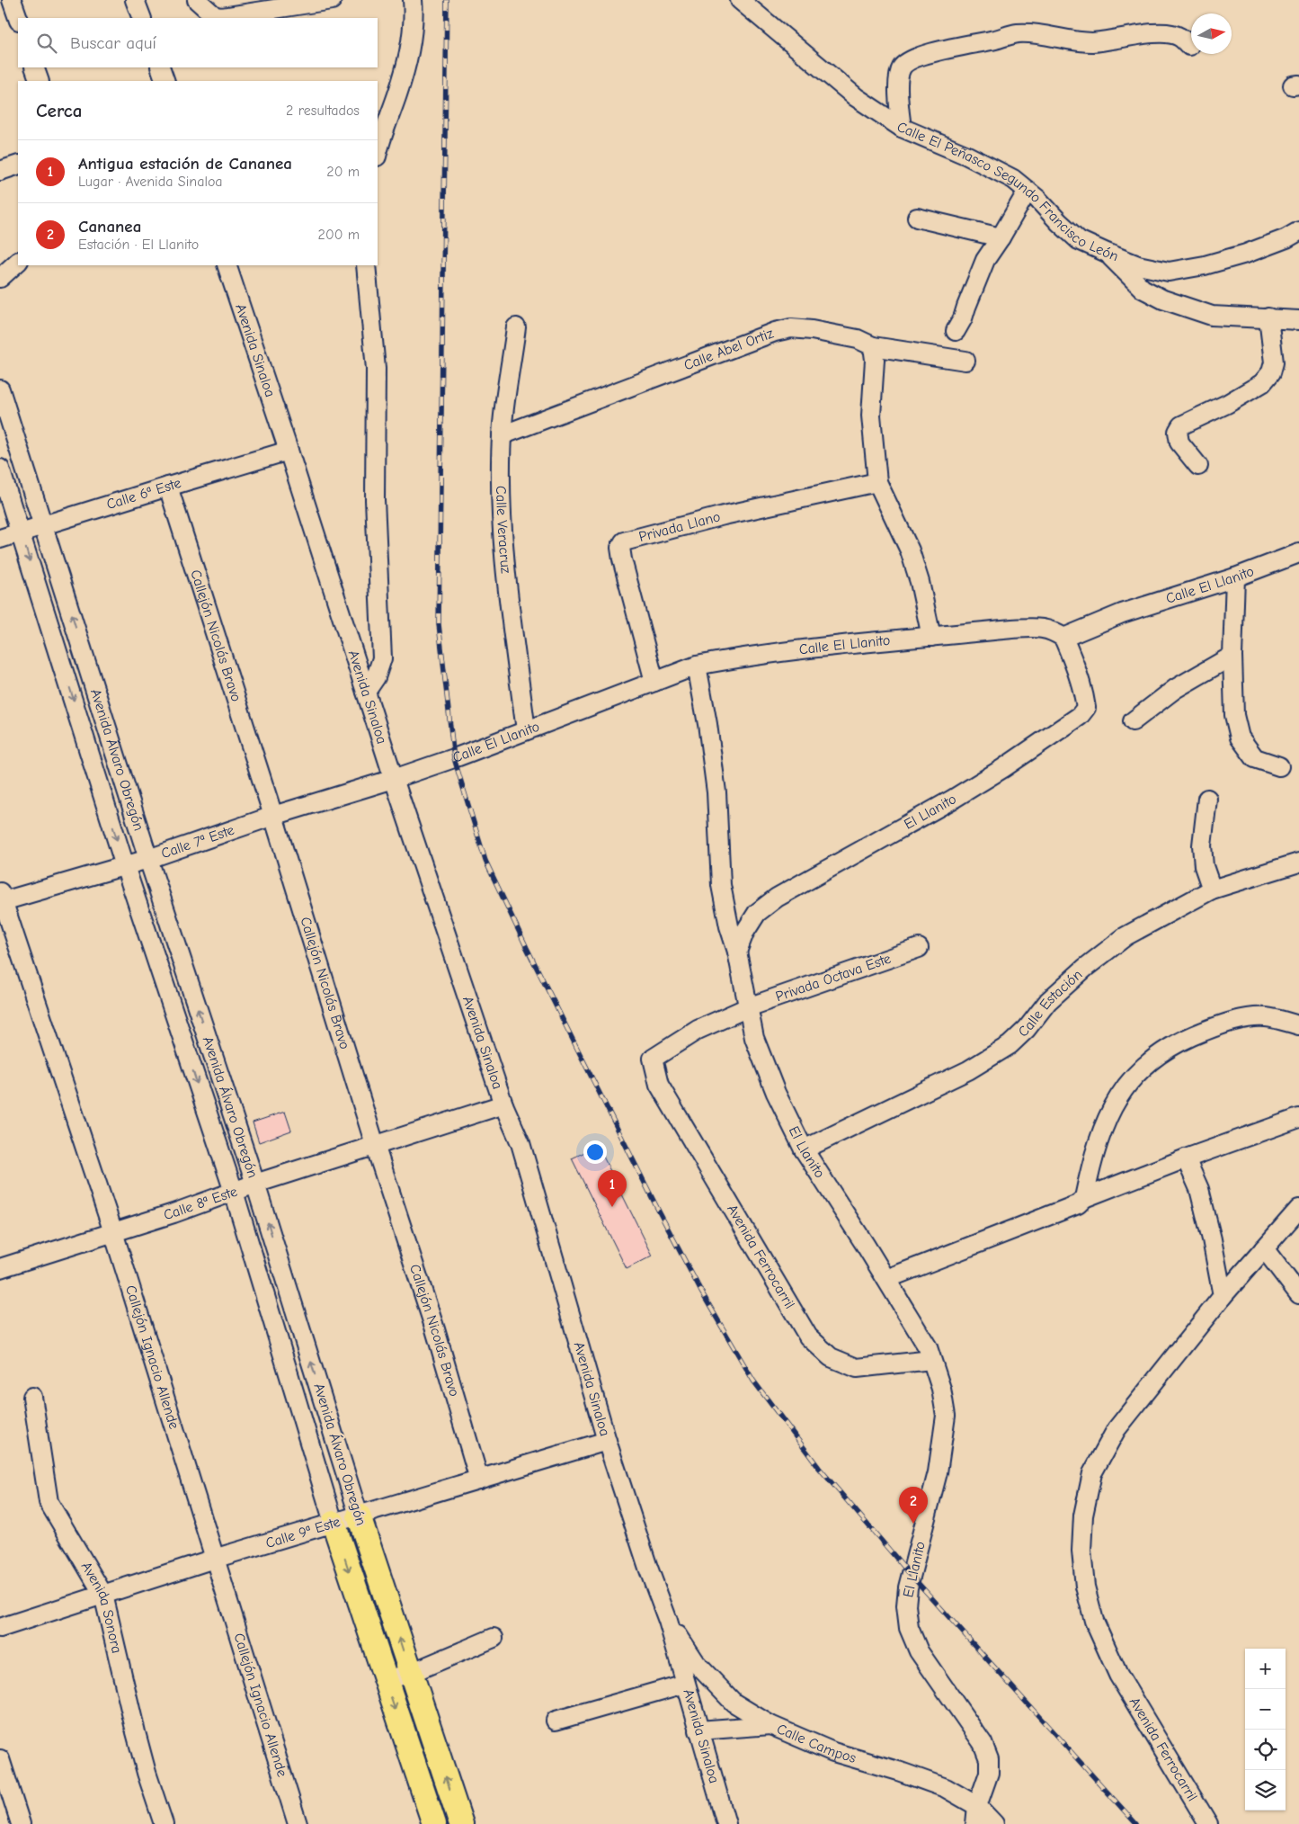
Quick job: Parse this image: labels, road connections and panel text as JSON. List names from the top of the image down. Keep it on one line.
{"streets":{"main road":["Avenida Álvaro Obregón"],"street":["Calle El Peñasco Segundo Francisco León","Avenida Sinaloa","Calle Abel Ortiz","Calle 6ª Este","Privada Llano","Calle Veracruz","Calle El Llanito","Callejón Nicolás Bravo","El Llanito","Calle 7ª Este","Privada Octava Este","Calle Estación","Calle 8ª Este","Avenida Ferrocarril","Callejón Ignacio Allende","Calle 9ª Este","Avenida Sonora","Calle Campos"]},"crossings":[["Avenida Sinaloa","Calle 6ª Este"],["Avenida Sinaloa","Calle El Llanito"],["Avenida Sinaloa","Calle 7ª Este"],["Avenida Sinaloa","Calle 8ª Este"],["Avenida Sinaloa","Calle 9ª Este"],["Avenida Sinaloa","Calle Campos"],["Calle Abel Ortiz","Calle Veracruz"],["Calle 6ª Este","Callejón Nicolás Bravo"],["Calle 6ª Este","Avenida Álvaro Obregón"],["Privada Llano","Calle El Llanito"],["Calle Veracruz","Calle El Llanito"],["Calle El Llanito","El Llanito"],["Calle El Llanito","Calle 7ª Este"],["Callejón Nicolás Bravo","Calle 7ª Este"],["Callejón Nicolás Bravo","Calle 8ª Este"],["Callejón Nicolás Bravo","Calle 9ª Este"],["Avenida Álvaro Obregón","Calle 7ª Este"],["Avenida Álvaro Obregón","Calle 8ª Este"],["Avenida Álvaro Obregón","Calle 9ª Este"],["El Llanito","Privada Octava Este"],["El Llanito","Calle Estación"],["El Llanito","Avenida Ferrocarril"],["El Llanito","Calle Campos"],["Calle 7ª Este","Callejón Ignacio Allende"],["Privada Octava Este","Avenida Ferrocarril"],["Calle 8ª Este","Callejón Ignacio Allende"],["Callejón Ignacio Allende","Calle 9ª Este"],["Calle 9ª Este","Avenida Sonora"]],"north":"right","page":{"search":"Buscar aquí","heading":["Cerca","2 resultados"],"list":[{"mark":"1","name":"Antigua estación de Cananea","note":"Lugar · Avenida Sinaloa","value":"20 m"},{"mark":"2","name":"Cananea","note":"Estación · El Llanito","value":"200 m"}],"pins":["1","2"],"map_buttons":["+","−"]}}
